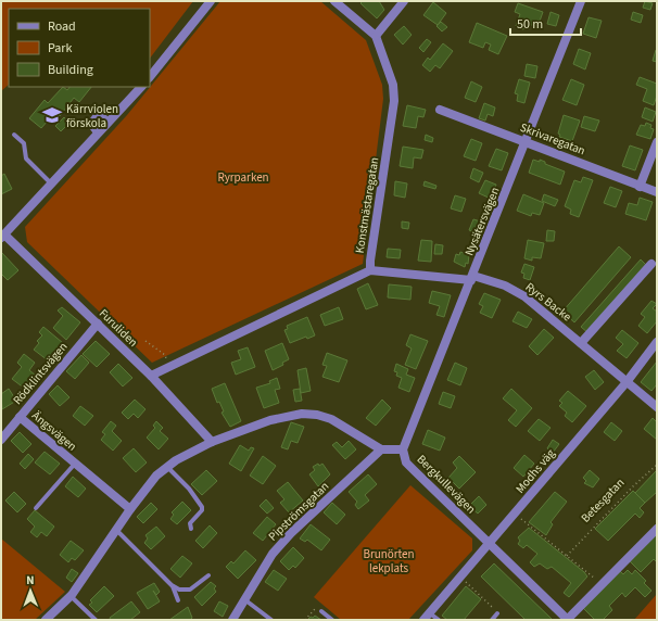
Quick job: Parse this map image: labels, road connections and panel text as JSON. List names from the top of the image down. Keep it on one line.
{"streets":{"street":["Skrivaregatan","Konstmästaregatan","Nysätersvägen","Ryrs Backe","Furuliden","Rödklintsvägen","Ängsvägen","Modhs väg","Bergkullevägen","Pipströmsgatan"],"path":["Betesgatan"]},"crossings":[["Skrivaregatan","Nysätersvägen"],["Konstmästaregatan","Ryrs Backe"],["Konstmästaregatan","Furuliden"],["Nysätersvägen","Ryrs Backe"],["Nysätersvägen","Bergkullevägen"],["Ryrs Backe","Modhs väg"],["Furuliden","Rödklintsvägen"],["Rödklintsvägen","Ängsvägen"],["Modhs väg","Bergkullevägen"],["Bergkullevägen","Pipströmsgatan"]],"parks":["Ryrparken","Brunörten lekplats"],"places":{"school or university":["Kärrviolen förskola"]},"legend":["Road","Park","Building"],"scale_bar":"50 m","north":"top"}
